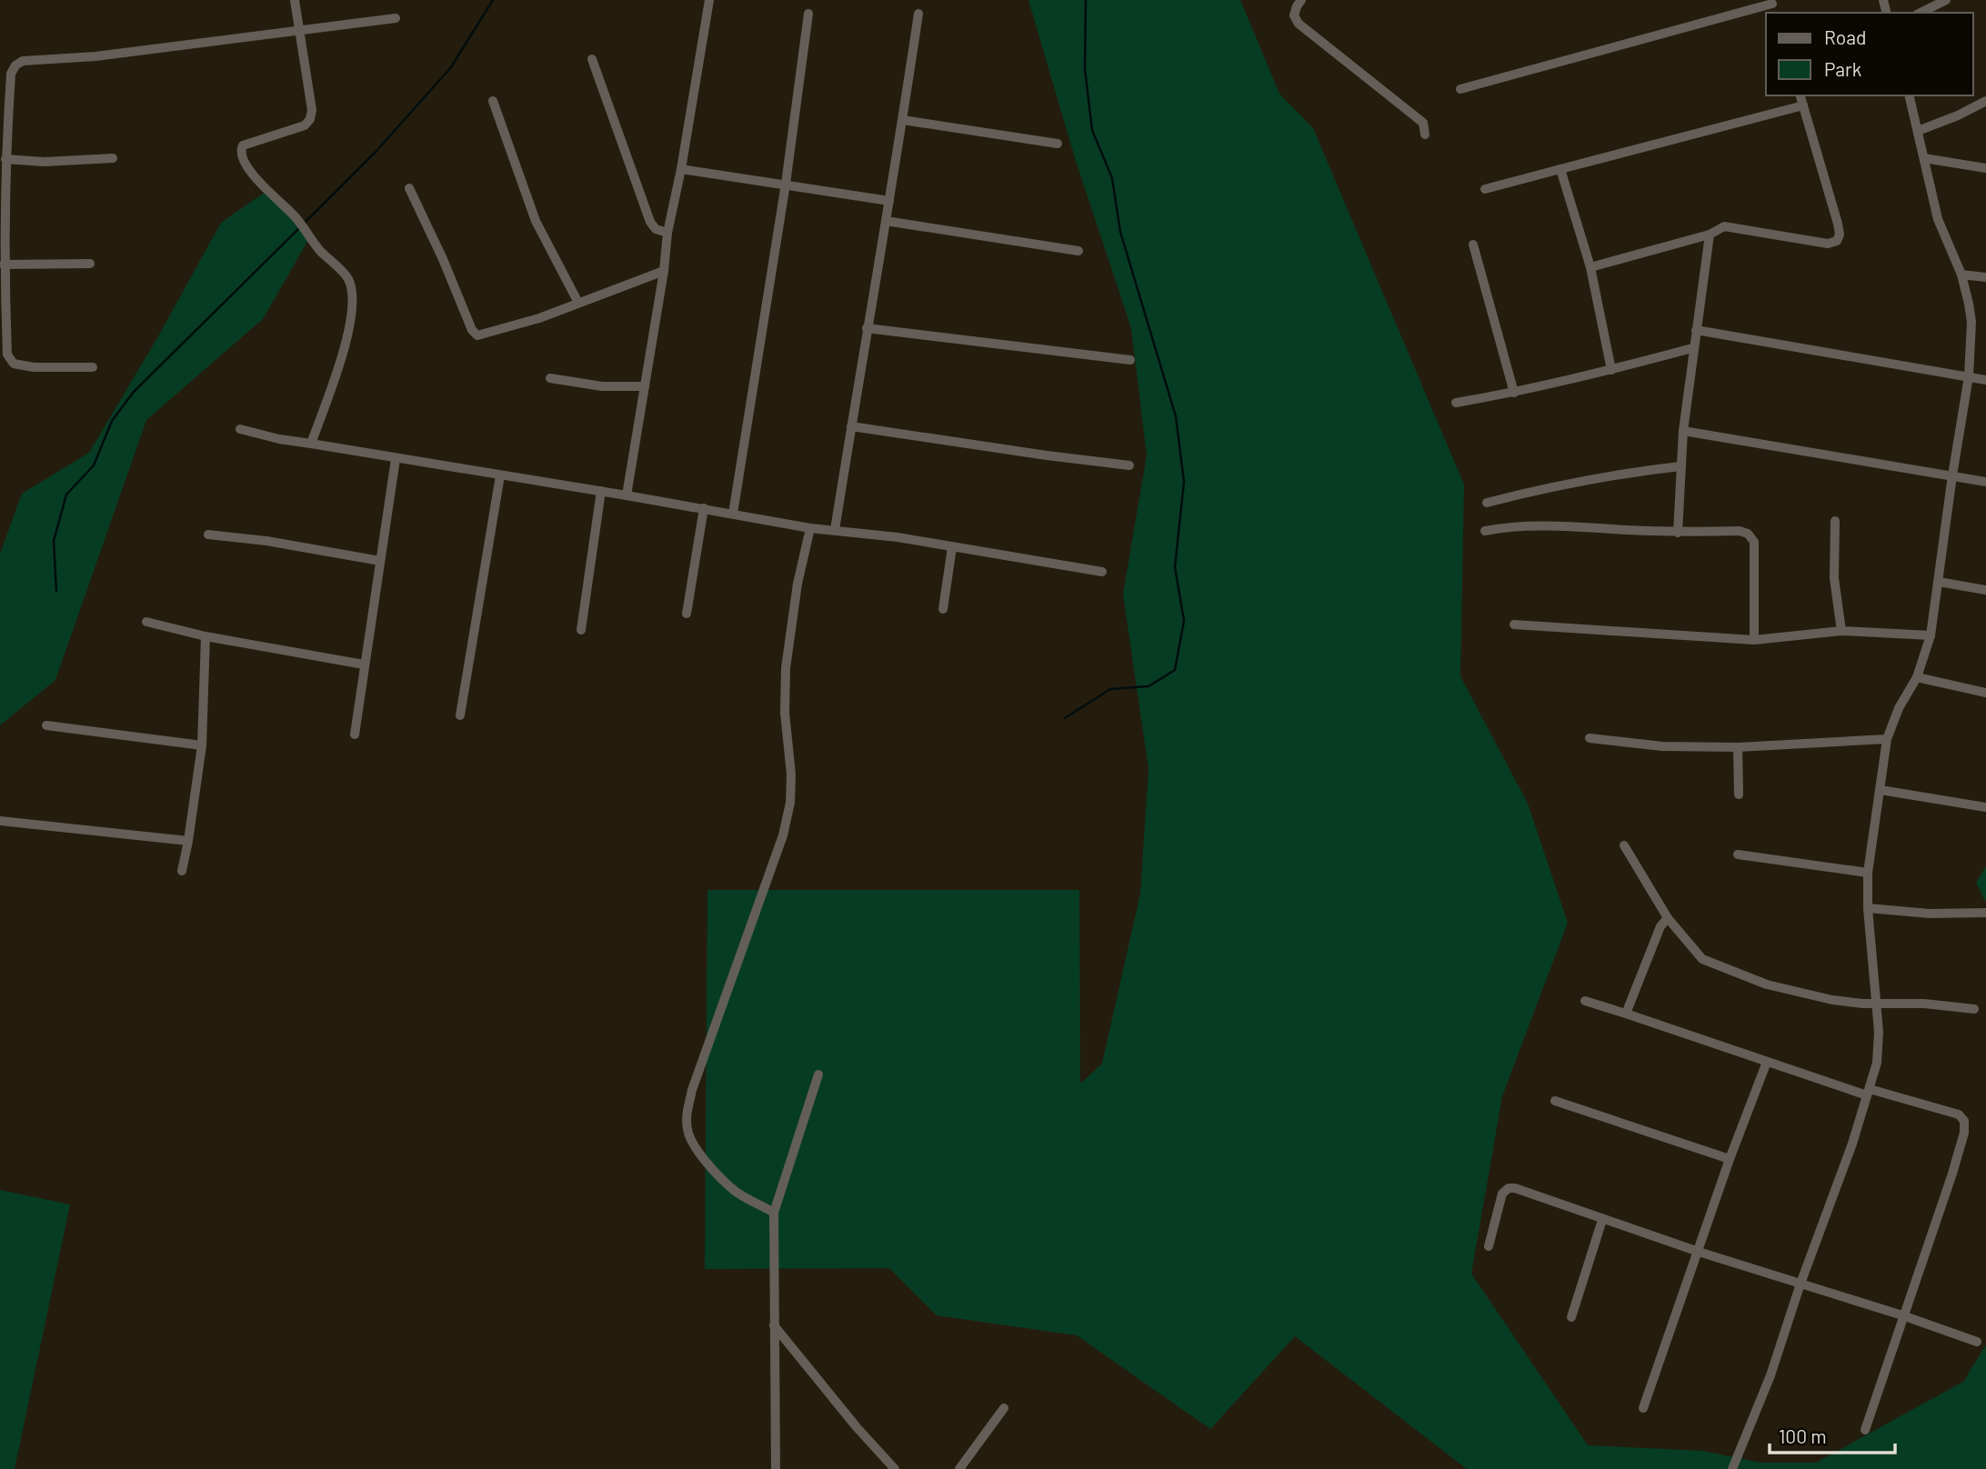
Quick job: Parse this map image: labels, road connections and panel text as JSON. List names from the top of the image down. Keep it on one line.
{"legend":["Road","Park"],"scale_bar":"100 m"}
